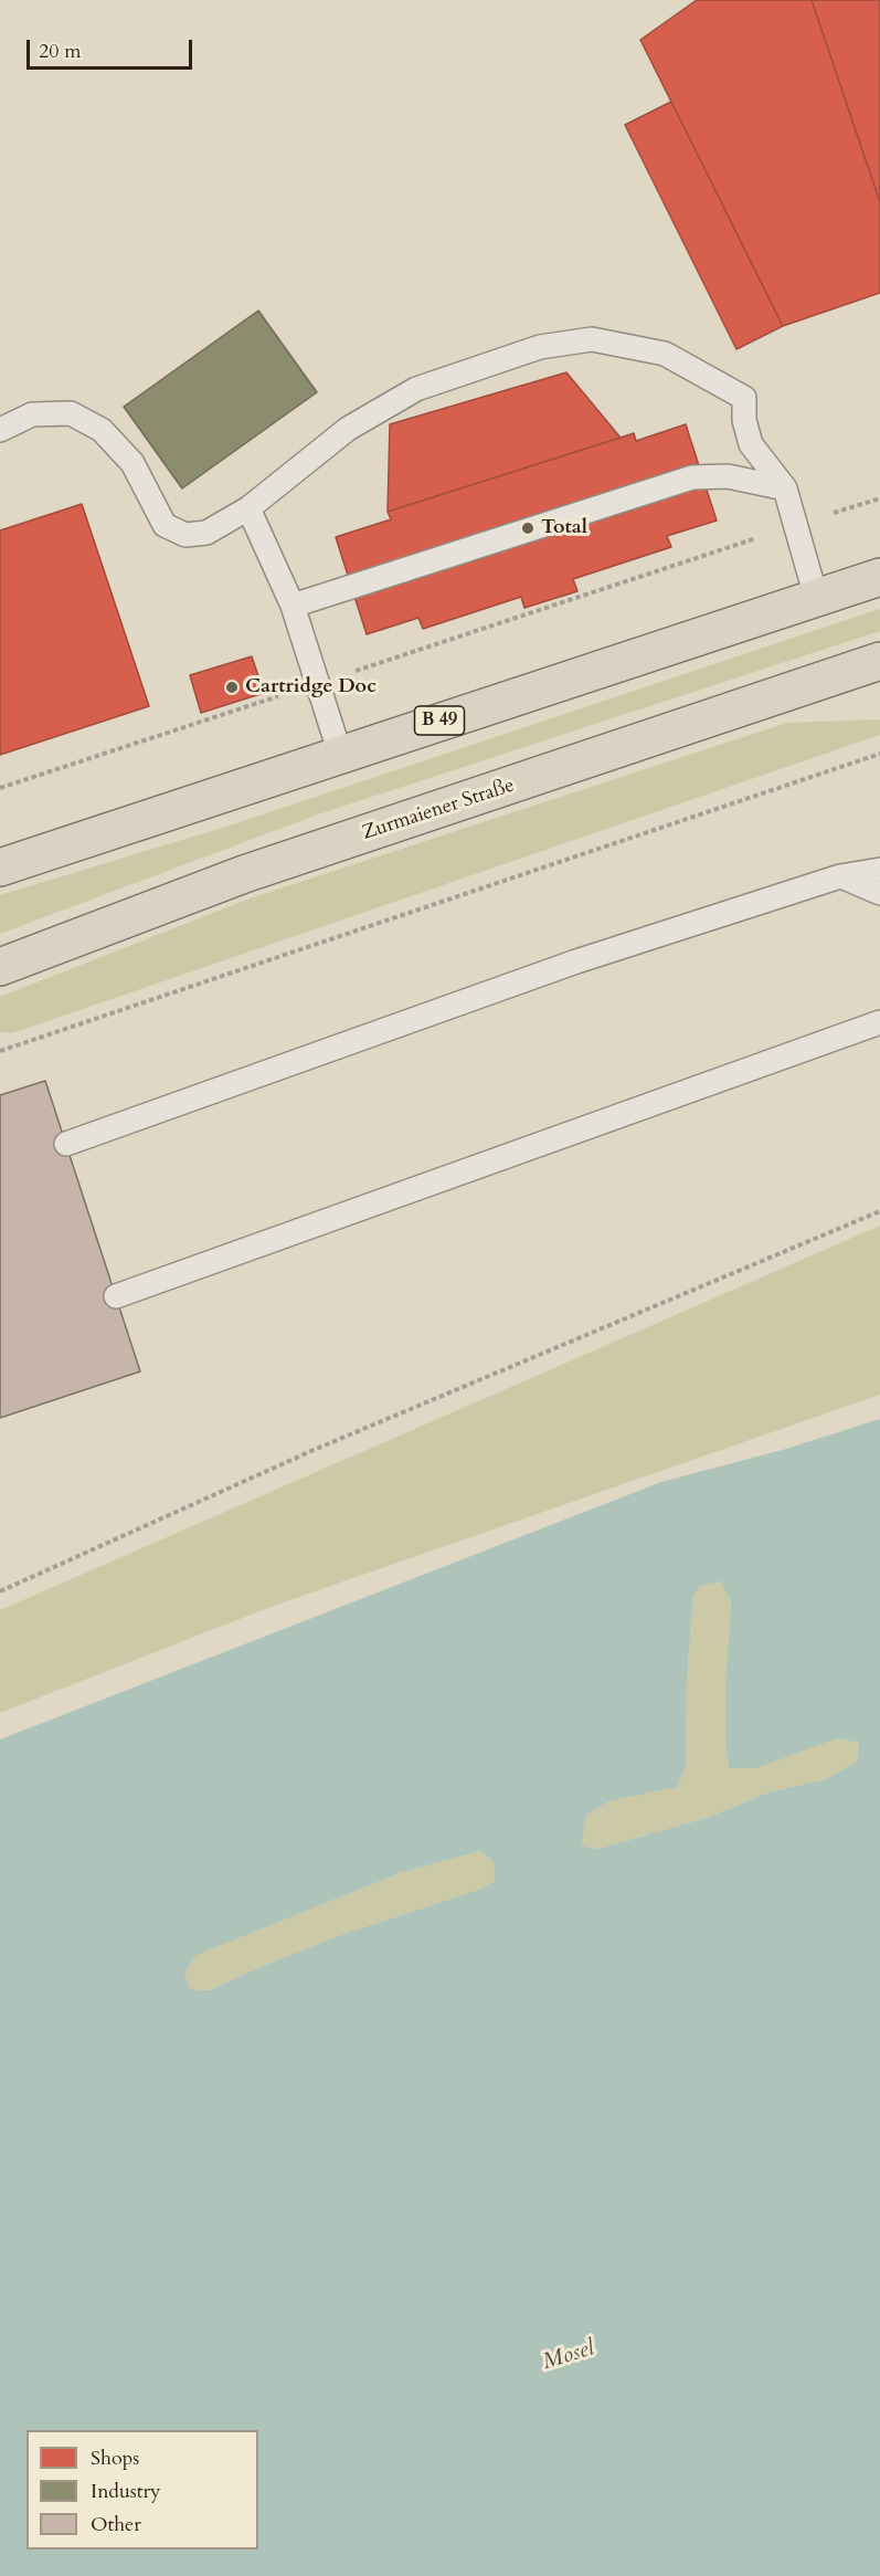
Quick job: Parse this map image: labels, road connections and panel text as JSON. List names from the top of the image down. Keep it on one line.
{"streets":{"main road":["B 49","Zurmaiener Straße"]},"water":["Mosel"],"places":["Total","Cartridge Doc"],"legend":["Shops","Industry","Other"],"scale_bar":"20 m"}
